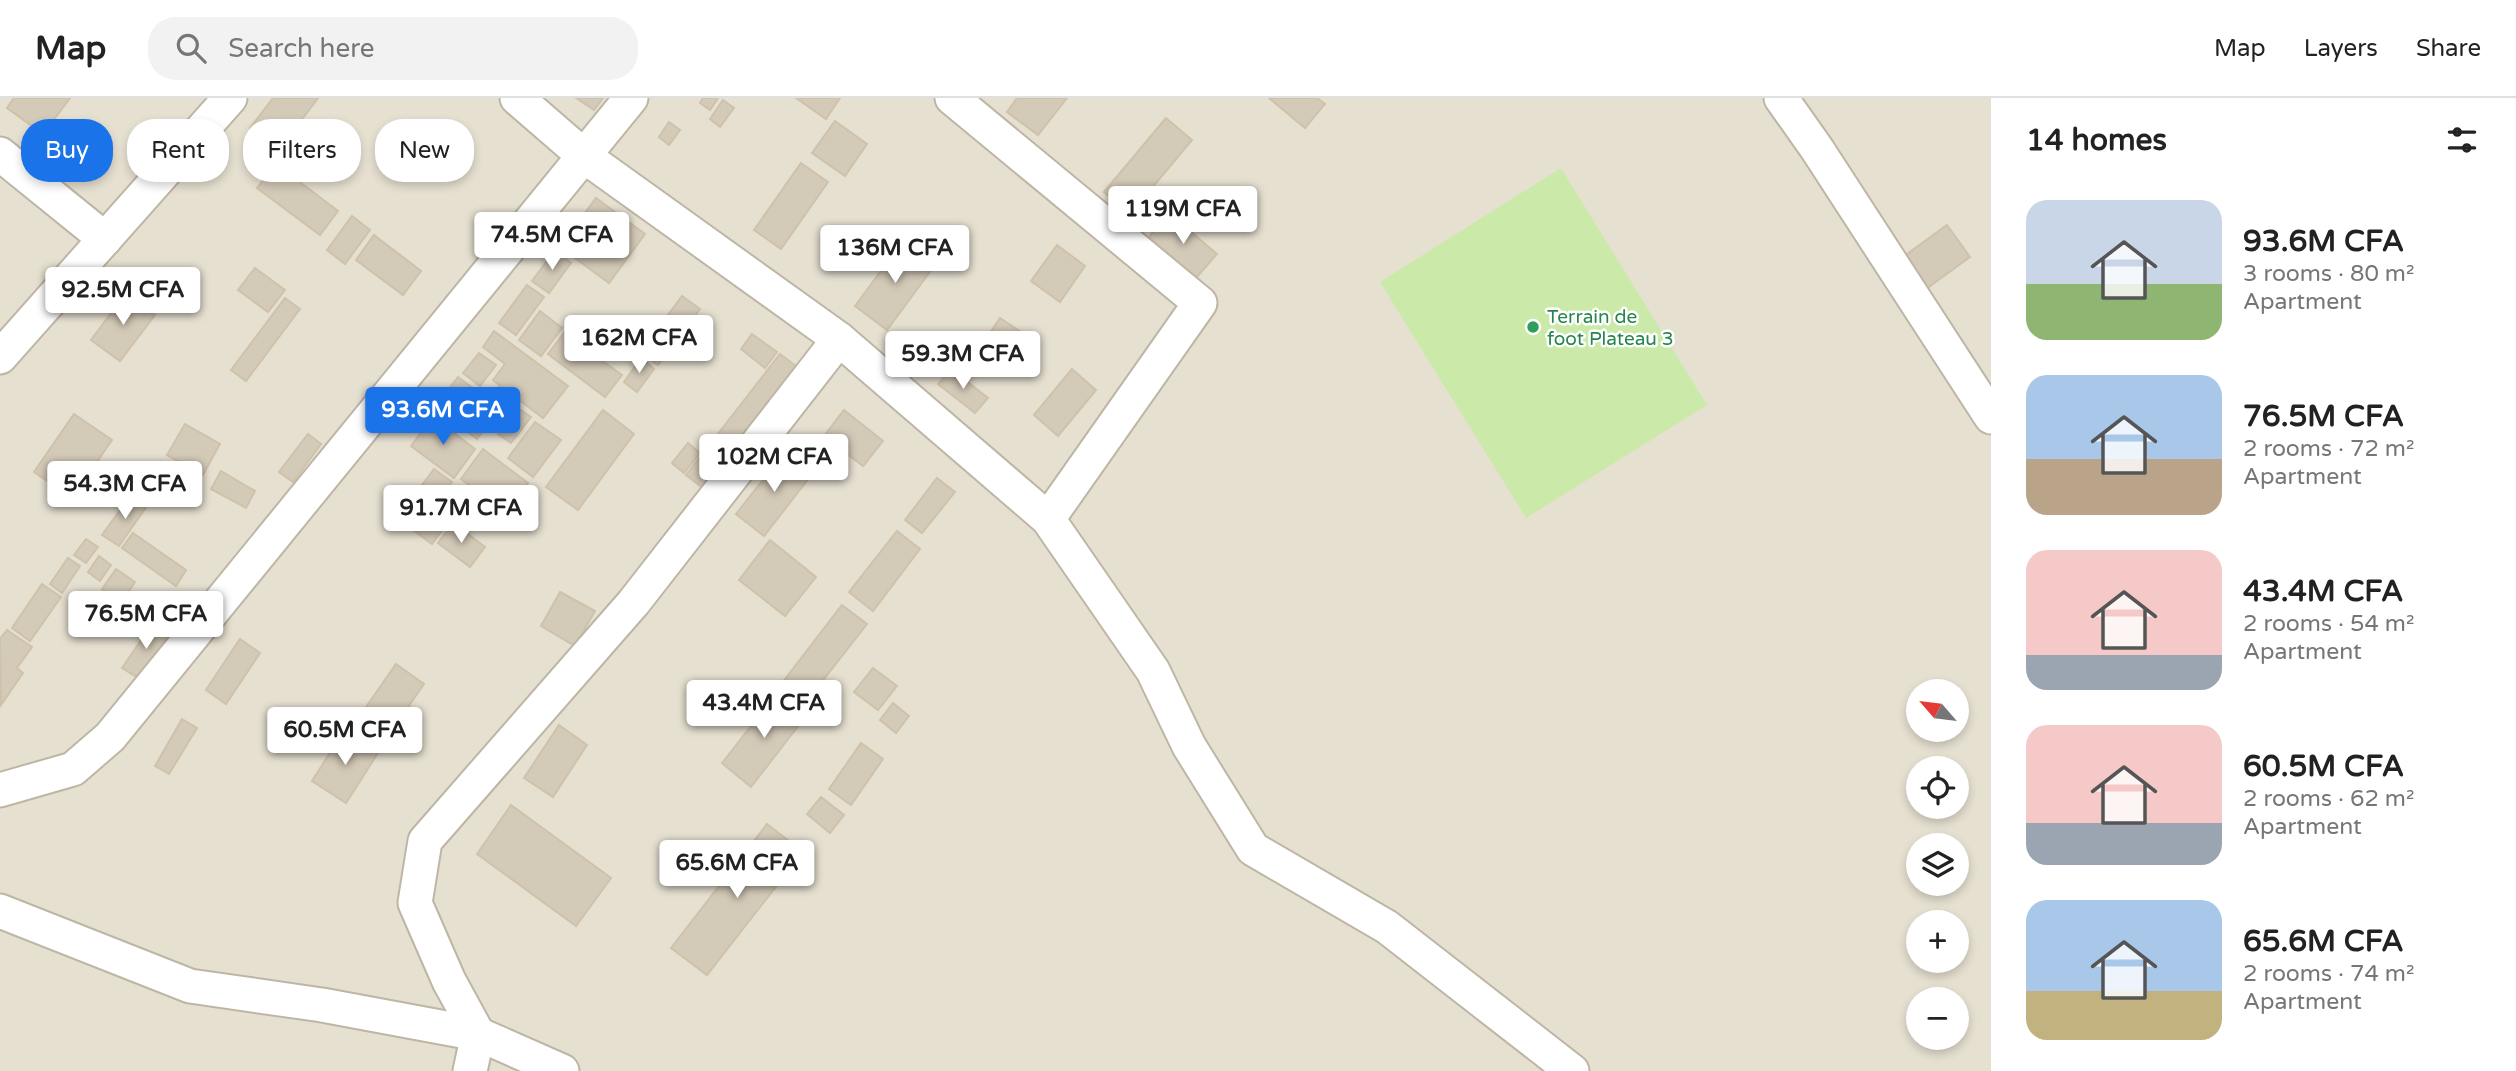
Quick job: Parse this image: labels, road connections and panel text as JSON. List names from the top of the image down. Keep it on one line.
{"places":["Terrain de foot Plateau 3"],"north":"top left","page":{"header":"Map","search":"Search here","nav":["Map","Layers","Share"],"heading":"14 homes","chip":["Buy","Rent","Filters","New"],"list":[{"name":"93.6M CFA","note":"3 rooms · 80 m² · Apartment"},{"name":"76.5M CFA","note":"2 rooms · 72 m² · Apartment"},{"name":"43.4M CFA","note":"2 rooms · 54 m² · Apartment"},{"name":"60.5M CFA","note":"2 rooms · 62 m² · Apartment"},{"name":"65.6M CFA","note":"2 rooms · 74 m² · Apartment"}],"price":["119M CFA","74.5M CFA","136M CFA","92.5M CFA","162M CFA","59.3M CFA","93.6M CFA","102M CFA","54.3M CFA","91.7M CFA","76.5M CFA","43.4M CFA","60.5M CFA","65.6M CFA"],"map_buttons":["+","−"]}}
